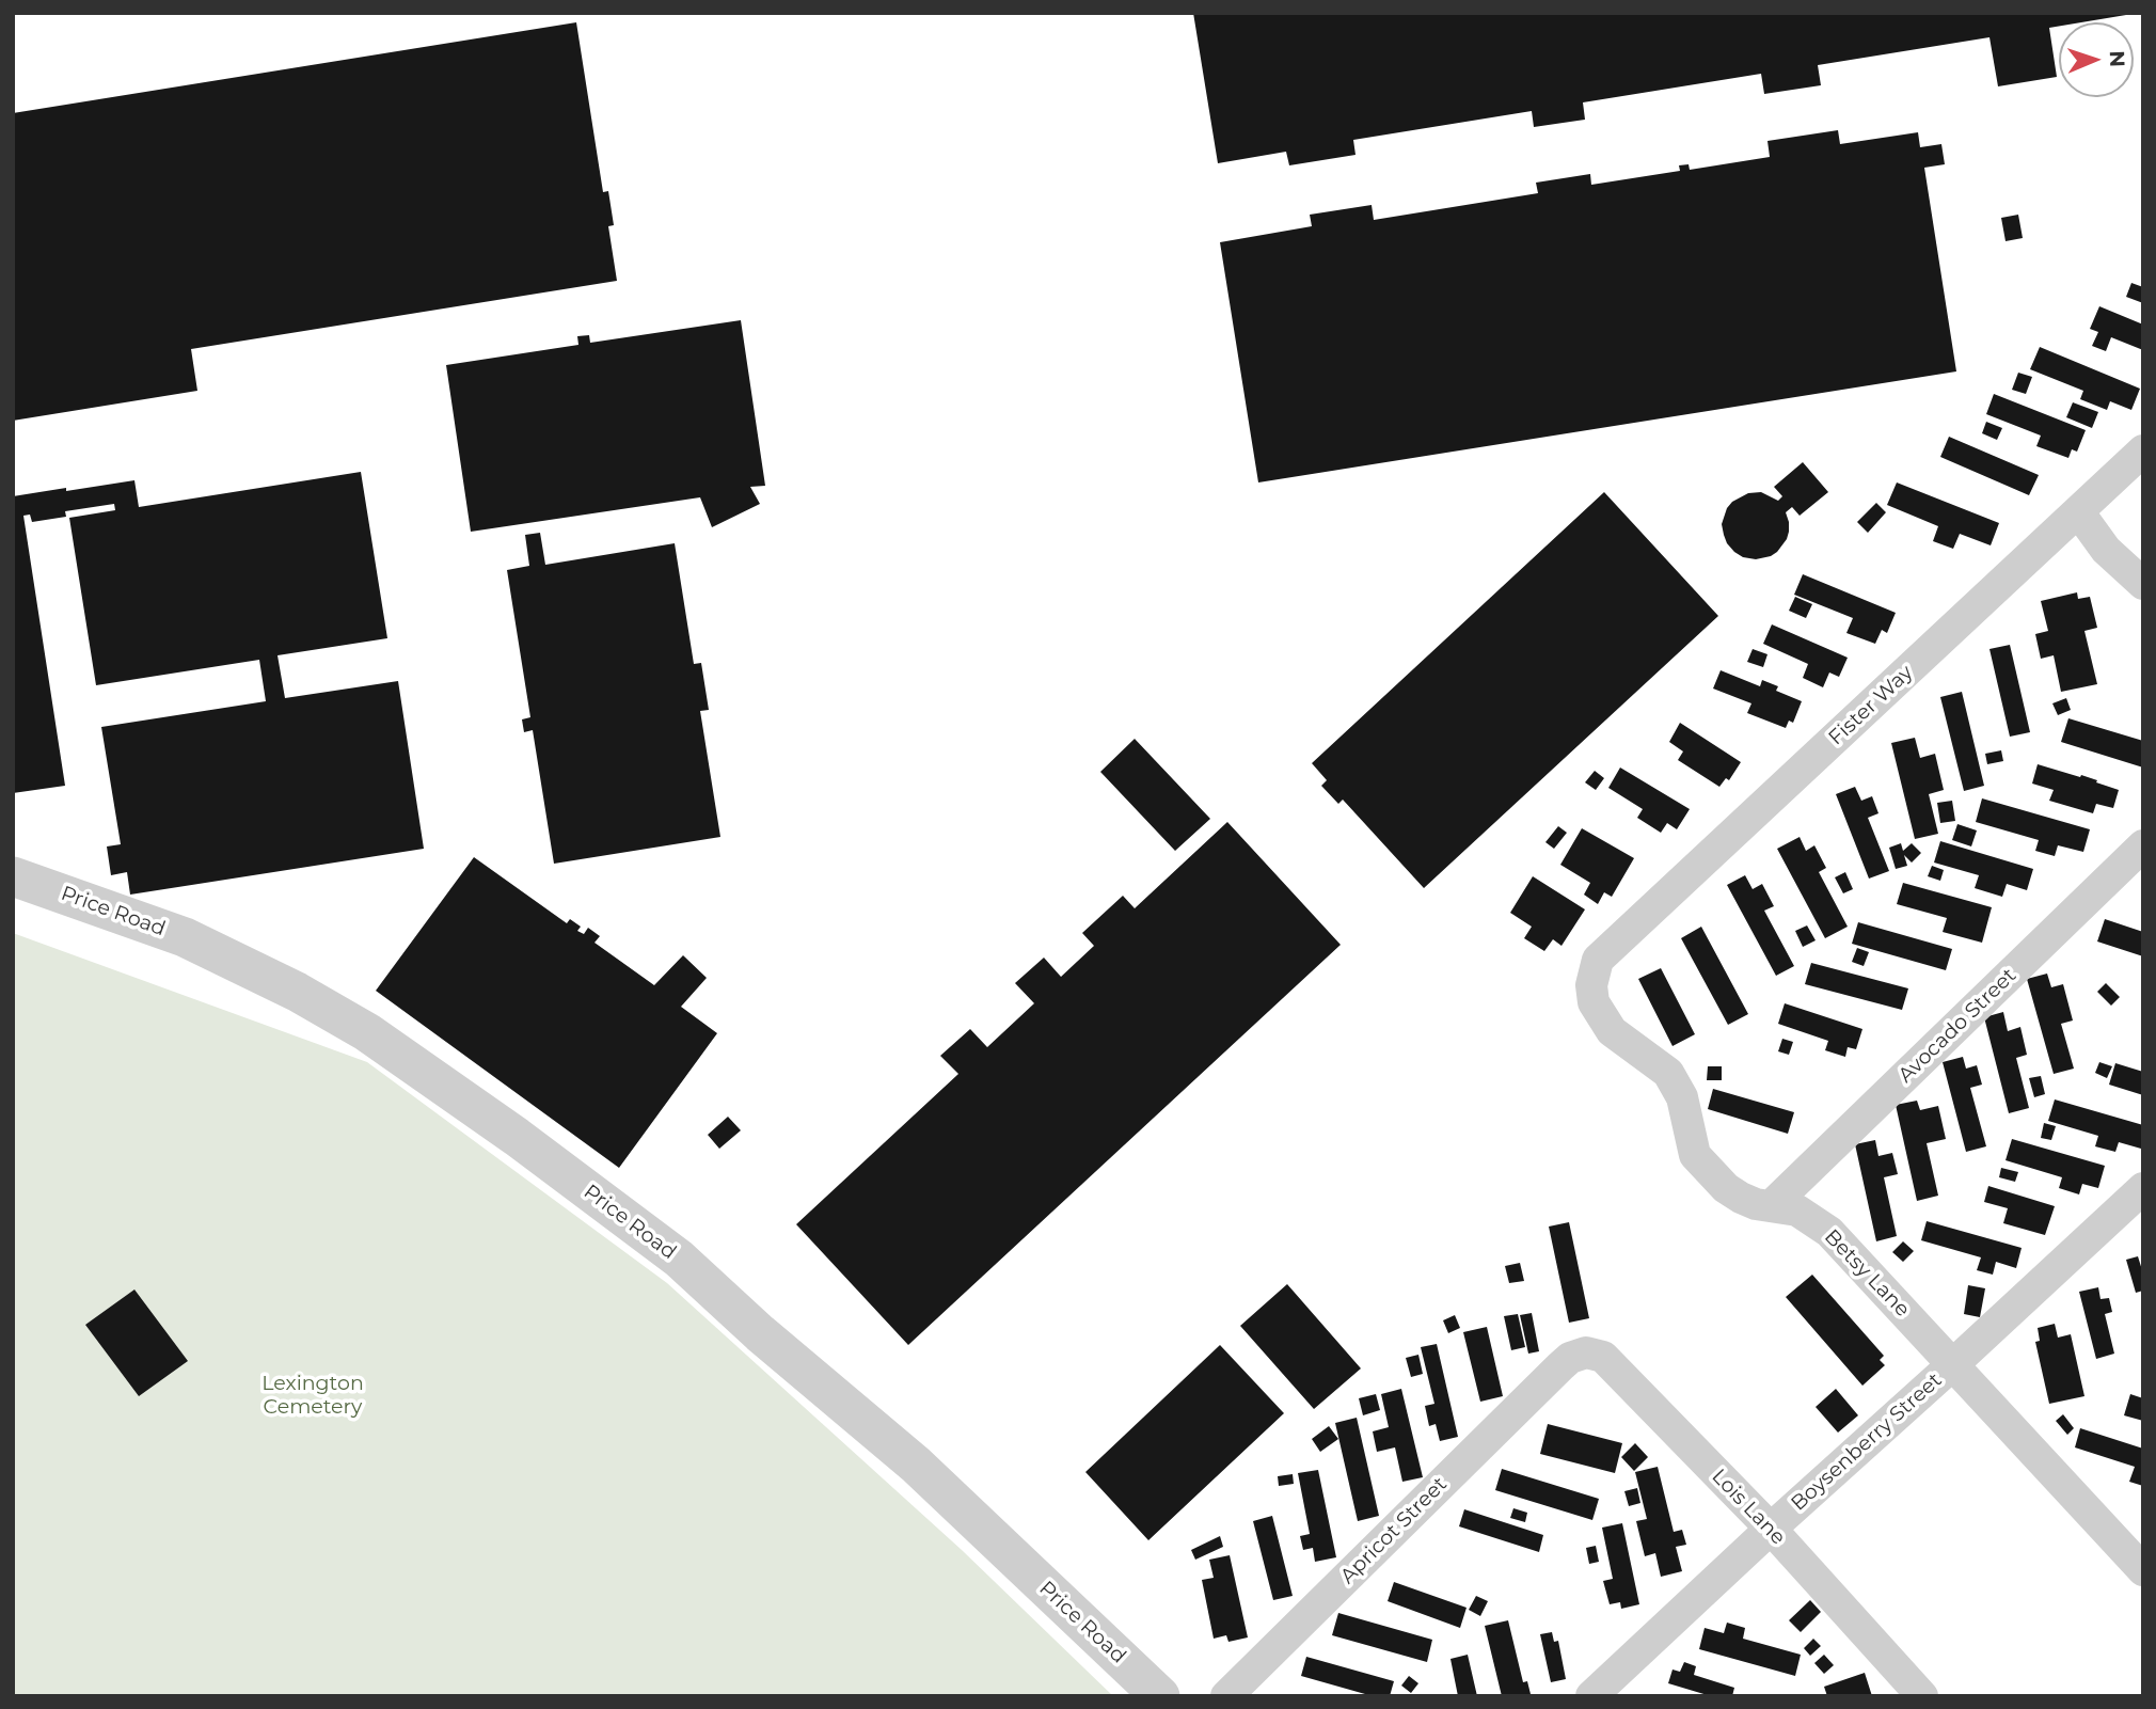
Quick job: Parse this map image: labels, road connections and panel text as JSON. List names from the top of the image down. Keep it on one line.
{"streets":{"street":["Fister Way","Price Road","Avocado Street","Betsy Lane","Boysenberry Street","Lois Lane","Apricot Street"]},"crossings":[["Fister Way","Betsy Lane"],["Avocado Street","Betsy Lane"],["Betsy Lane","Boysenberry Street"],["Boysenberry Street","Lois Lane"],["Lois Lane","Apricot Street"]],"parks":["Lexington Cemetery"],"north":"right"}
